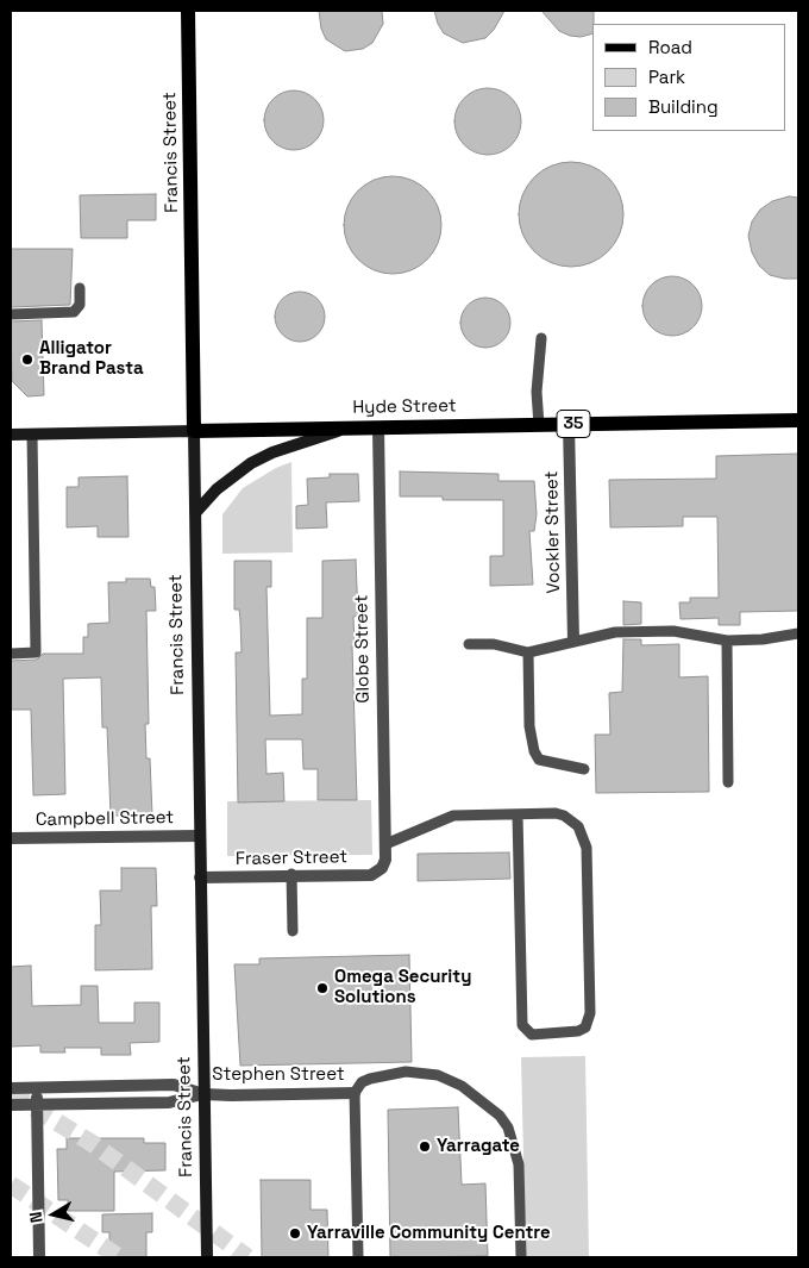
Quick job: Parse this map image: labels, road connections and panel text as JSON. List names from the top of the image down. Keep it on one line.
{"streets":{"main road":["Francis Street","Hyde Street","35"],"street":["Vockler Street","Globe Street","Campbell Street","Fraser Street","Stephen Street"]},"crossings":[["Francis Street","Hyde Street"],["Francis Street","Campbell Street"],["Francis Street","Fraser Street"],["Francis Street","Stephen Street"],["Hyde Street","Vockler Street"],["Hyde Street","Globe Street"],["Globe Street","Fraser Street"]],"places":["Alligator Brand Pasta","Omega Security Solutions","Yarragate","Yarraville Community Centre"],"legend":["Road","Park","Building"],"north":"left"}
